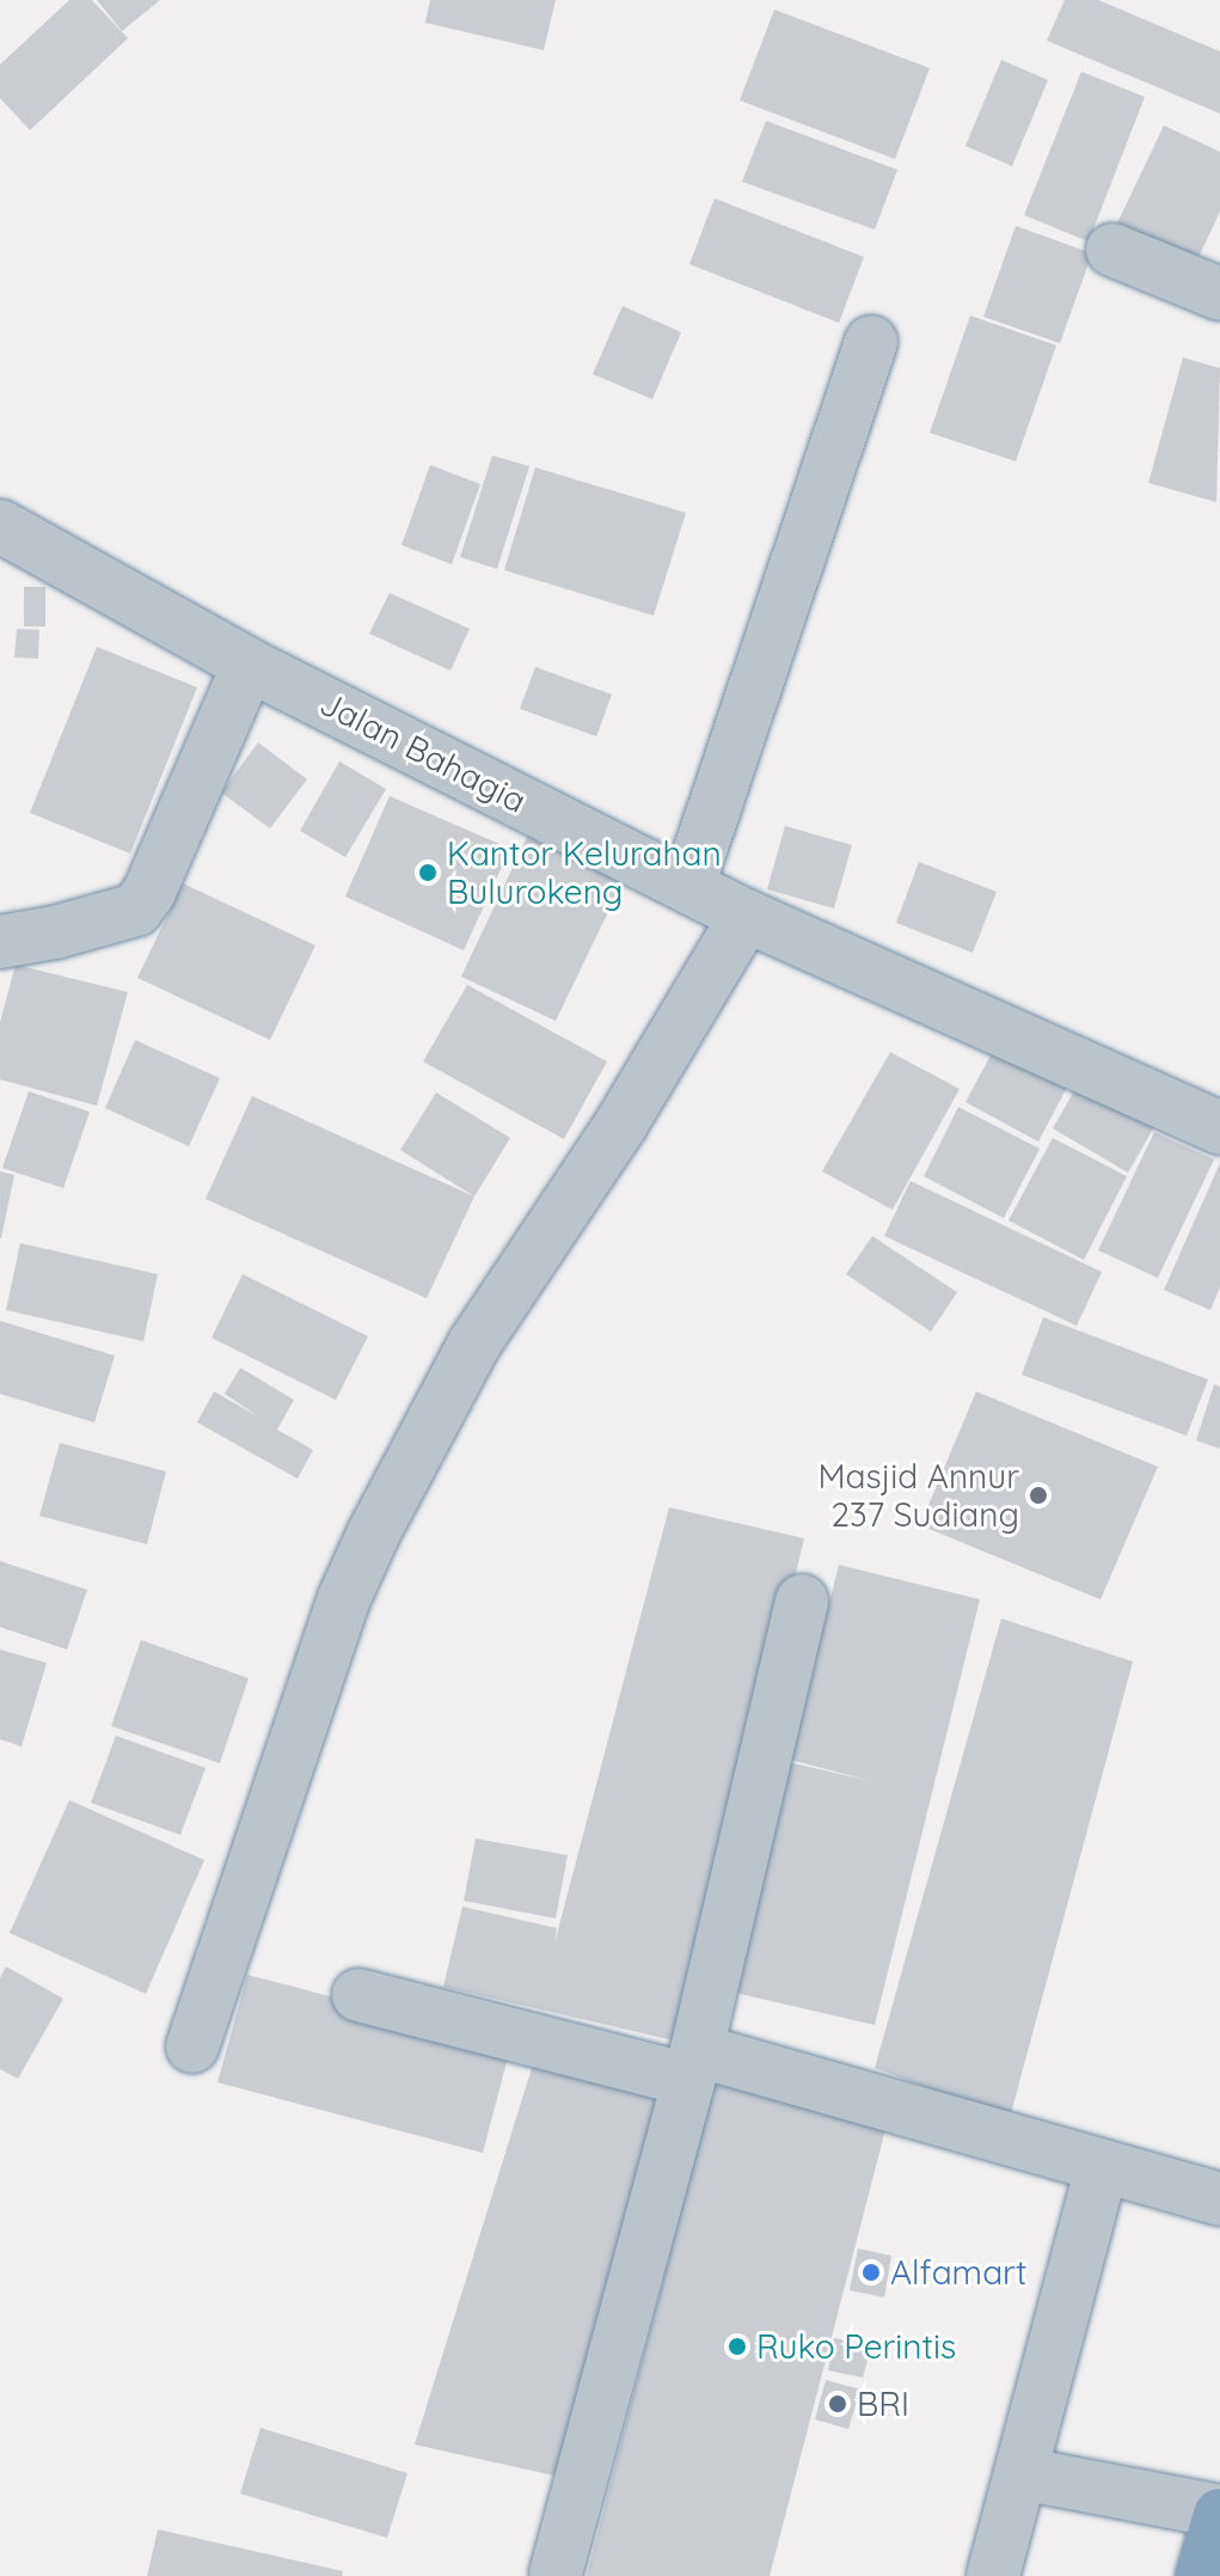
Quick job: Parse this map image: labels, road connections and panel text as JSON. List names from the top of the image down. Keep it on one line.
{"streets":{"street":["Jalan Bahagia"]},"places":["Kantor Kelurahan Bulurokeng","Masjid Annur 237 Sudiang","Alfamart","Ruko Perintis","BRI"]}
